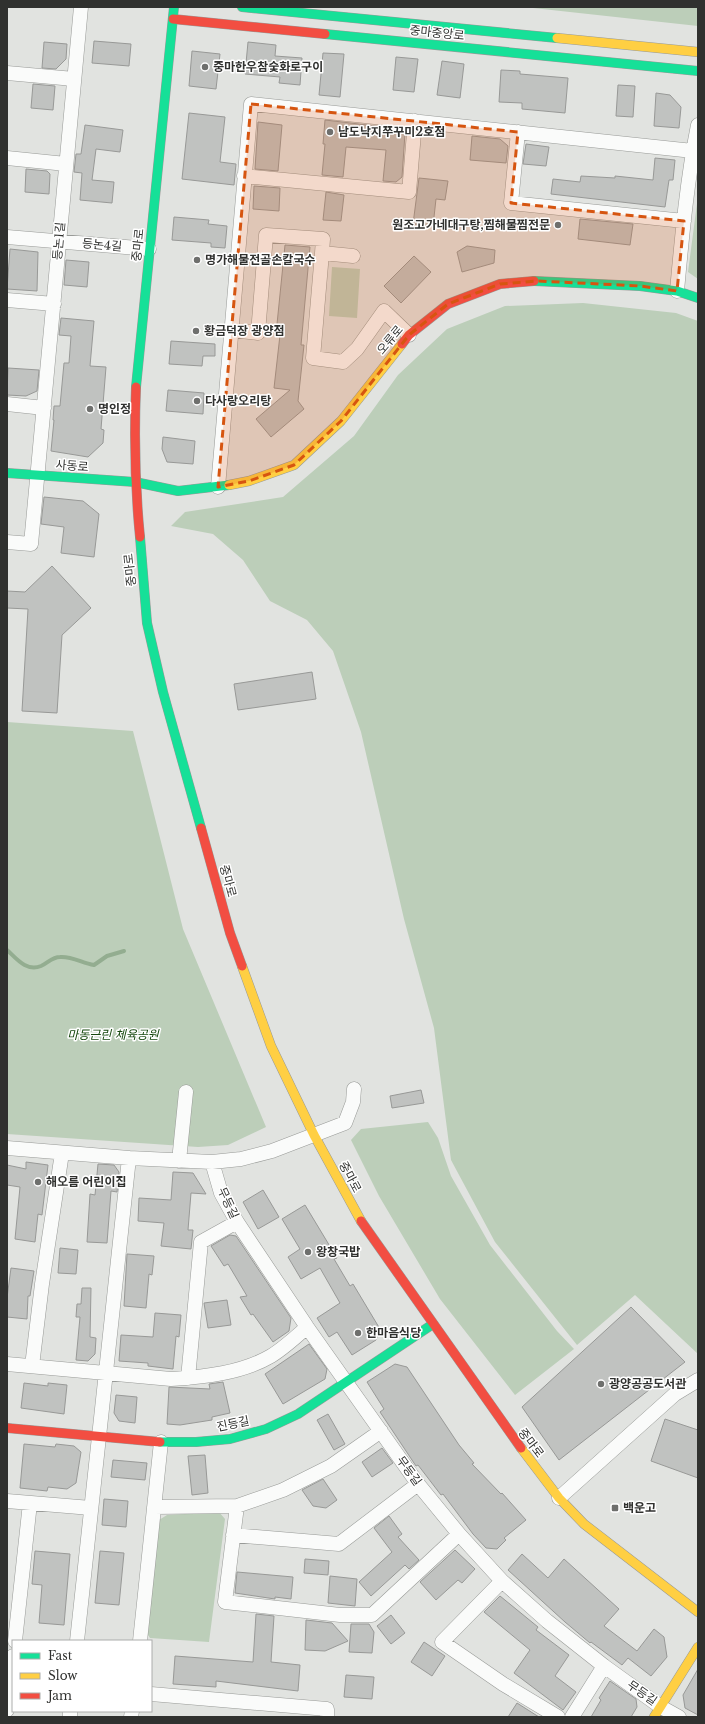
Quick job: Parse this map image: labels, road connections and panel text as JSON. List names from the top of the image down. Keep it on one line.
{"streets":{"main road":["중마중앙로","중마로","오류로","사동로","진등길"],"street":["등논1길","등논4길","무등길"]},"crossings":[["중마중앙로","중마로"],["등논1길","등논4길"],["등논1길","사동로"],["등논4길","중마로"],["중마로","오류로"],["중마로","사동로"],["중마로","진등길"],["오류로","사동로"],["무등길","진등길"]],"parks":["마동근린 체육공원"],"places":{"other":["중마한우참숯화로구이","남도낙지쭈꾸미2호점","원조고가네대구탕,찜해물찜전문","명가해물전골손칼국수","황금덕장 광양점","다사랑오리탕","명인정","해오름 어린이집","왕창국밥","한마음식당","광양공공도서관"],"transit":["백운고"]},"legend":["Fast","Slow","Jam"]}
